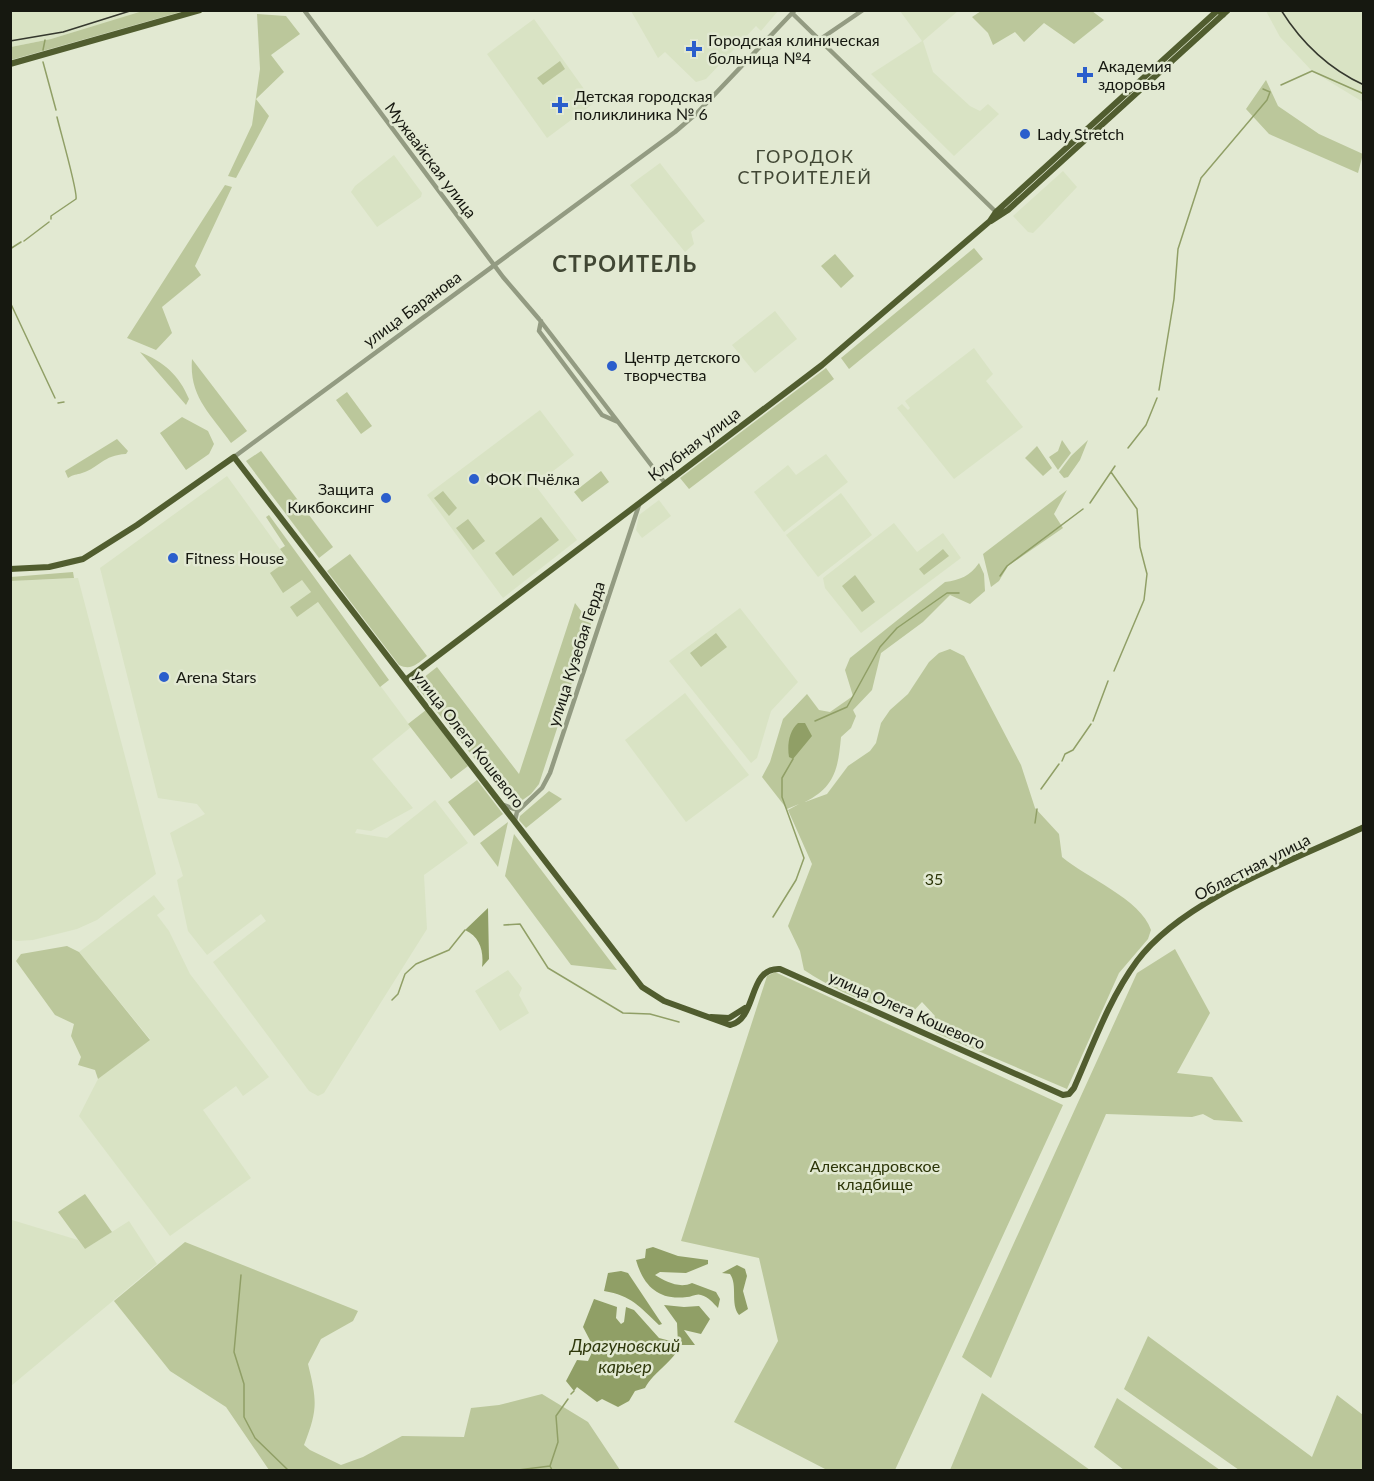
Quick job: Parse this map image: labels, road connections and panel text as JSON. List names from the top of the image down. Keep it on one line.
{"streets":{"main road":["улица Баранова","Клубная улица","улица Олега Кошевого","Областная улица"],"street":["Мужвайская улица","улица Кузебая Герда"]},"crossings":[["Мужвайская улица","улица Баранова"],["Мужвайская улица","Клубная улица"],["улица Баранова","улица Олега Кошевого"],["Клубная улица","улица Кузебая Герда"],["Клубная улица","улица Олега Кошевого"],["улица Кузебая Герда","улица Олега Кошевого"],["улица Олега Кошевого","Областная улица"]],"districts":["ГОРОДОК СТРОИТЕЛЕЙ","СТРОИТЕЛЬ"],"water":["Драгуновский карьер"],"parks":["35","Александровское кладбище"],"places":{"health":["Городская клиническая больница №4","Академия здоровья","Детская городская поликлиника № 6"],"other":["Lady Stretch","Центр детского творчества","ФОК Пчёлка","Защита Кикбоксинг","Fitness House","Arena Stars"]}}
